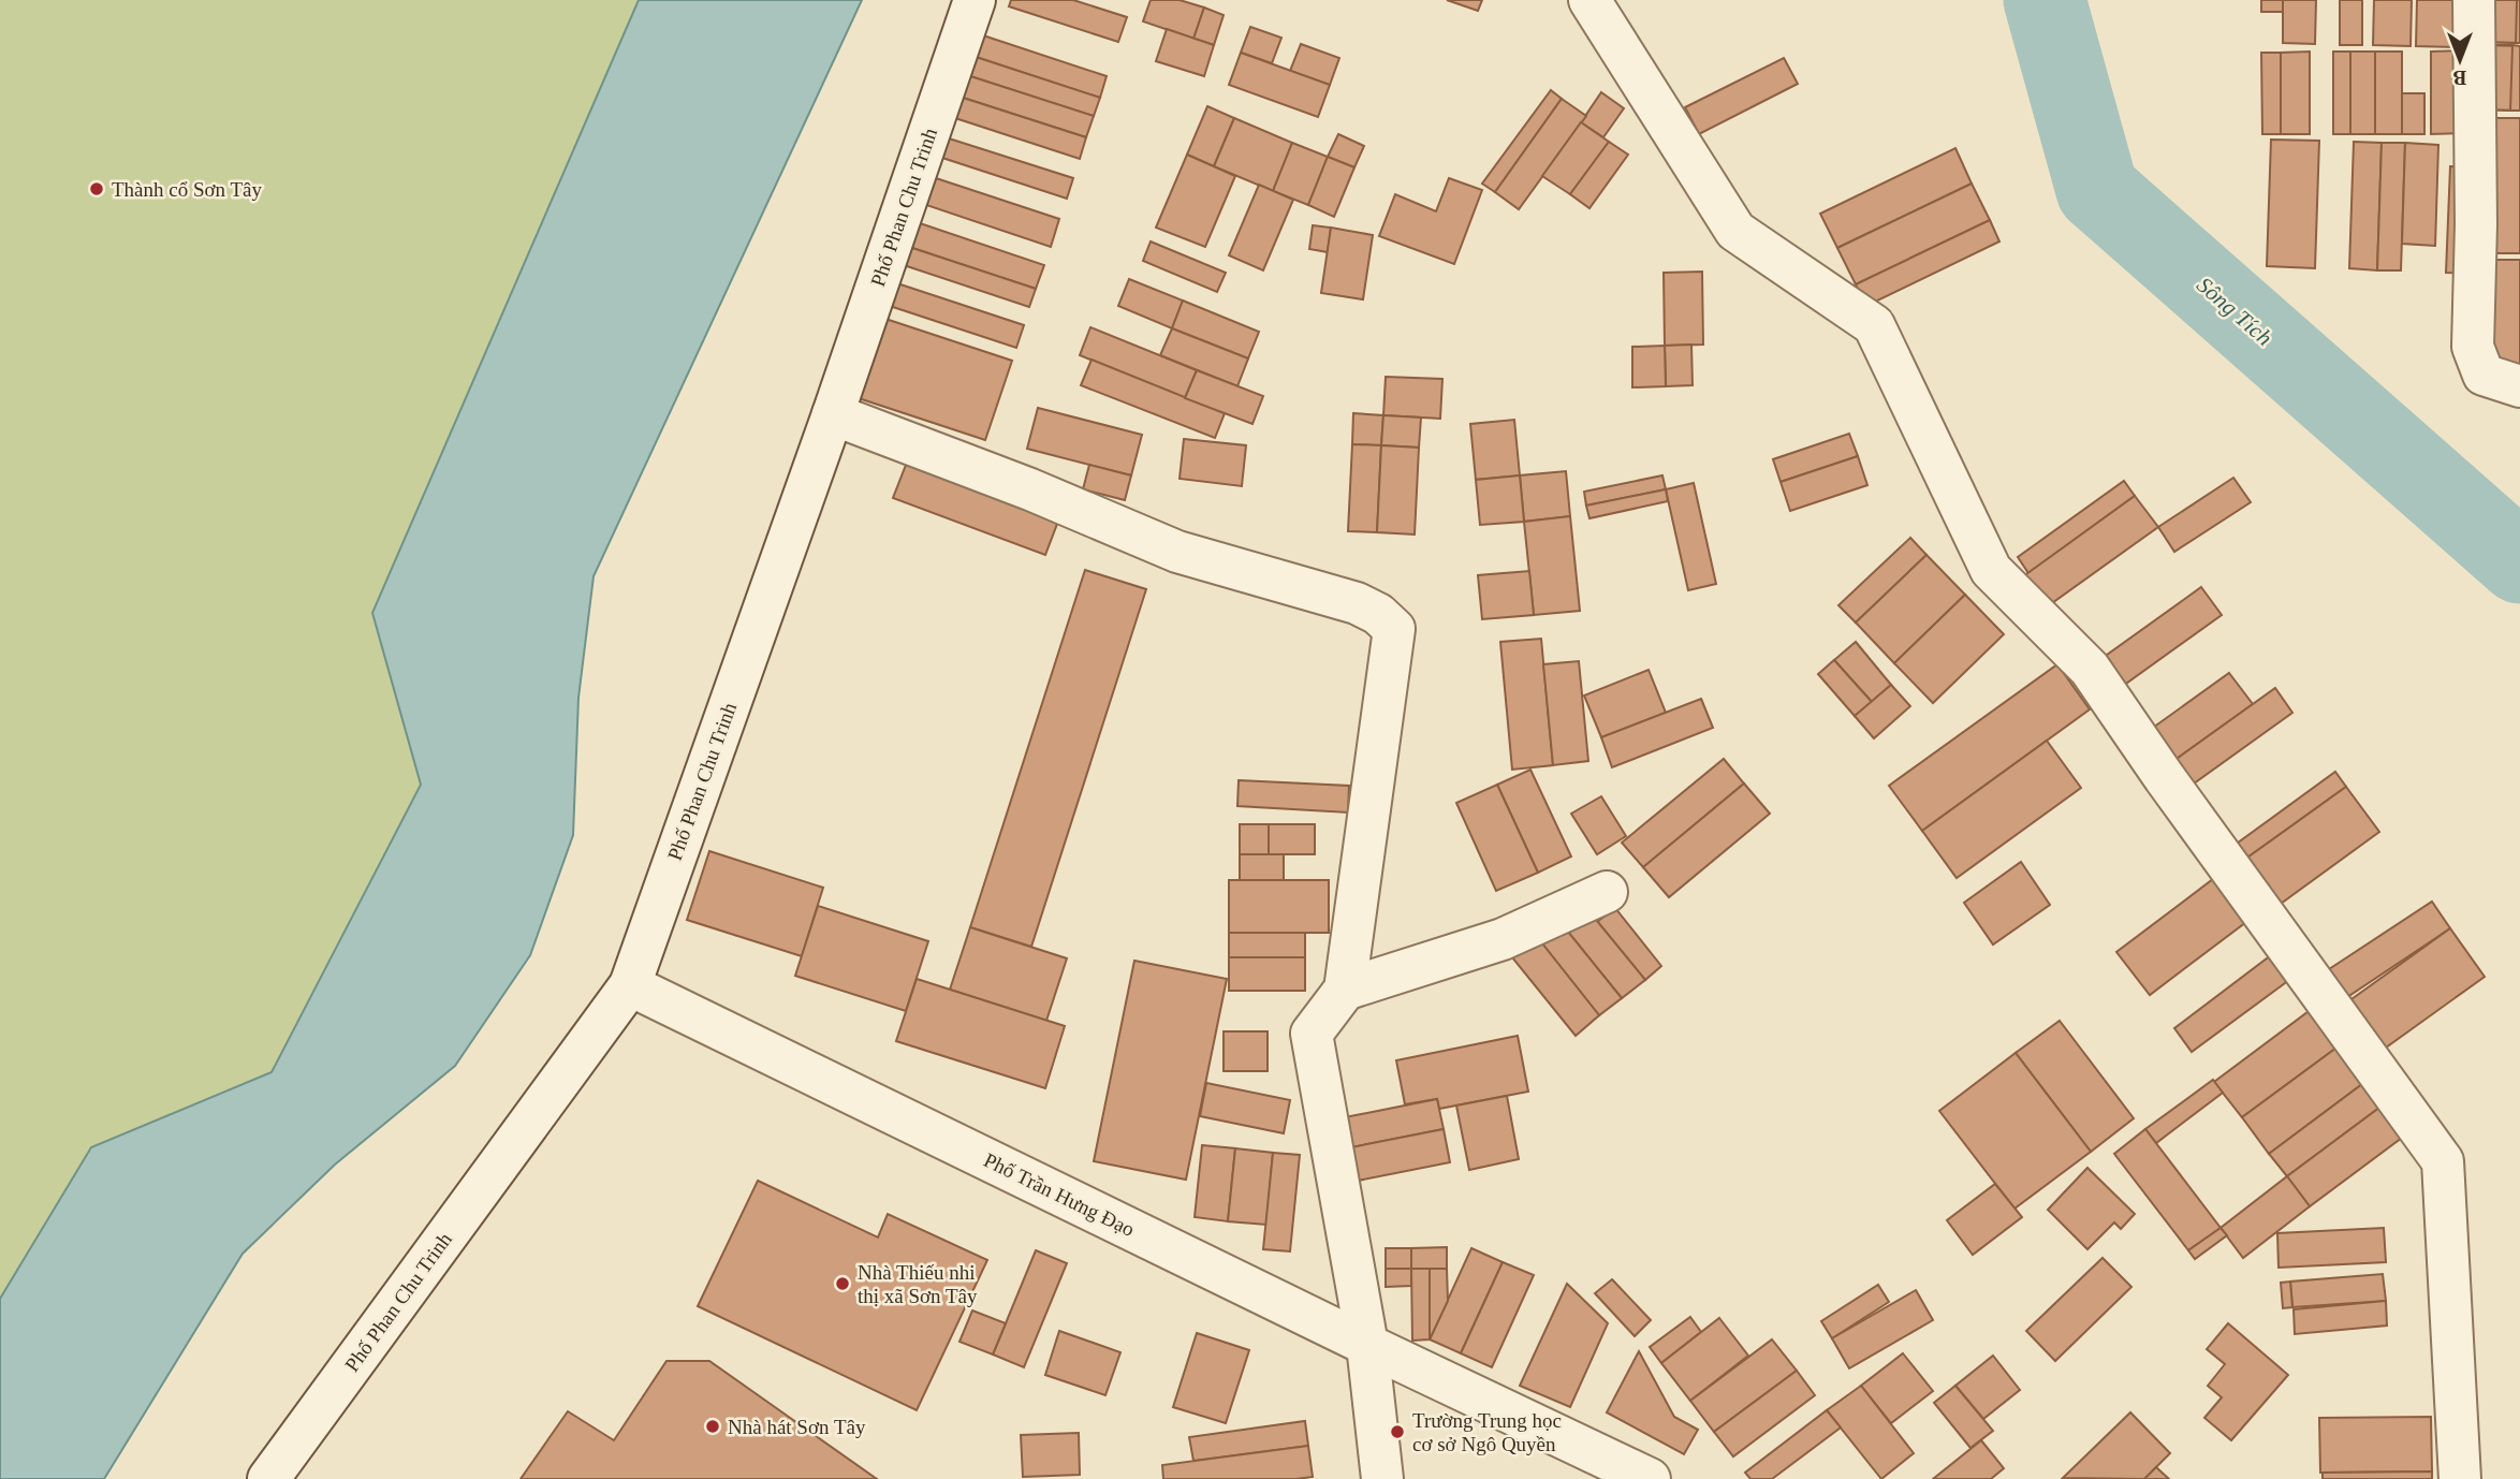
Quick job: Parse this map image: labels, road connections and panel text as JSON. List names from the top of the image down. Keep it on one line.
{"streets":{"street":["Phố Phan Chu Trinh","Phố Trần Hưng Đạo"]},"crossings":[["Phố Phan Chu Trinh","Phố Trần Hưng Đạo"]],"water":["Sông Tích"],"places":["Thành cổ Sơn Tây","Nhà Thiếu nhi thị xã Sơn Tây","Nhà hát Sơn Tây","Trường Trung học cơ sở Ngô Quyền"],"north":"bottom"}
